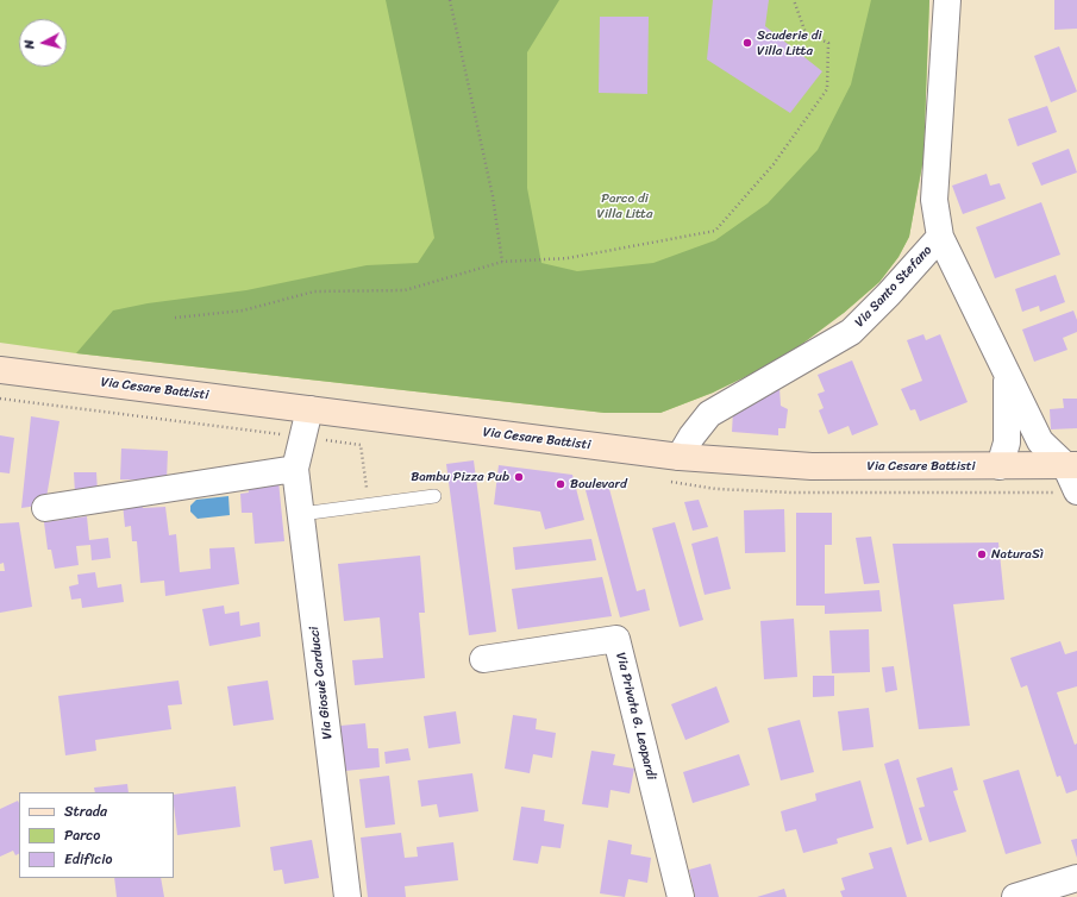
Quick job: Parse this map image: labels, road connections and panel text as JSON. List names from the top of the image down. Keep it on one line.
{"streets":{"main road":["Via Cesare Battisti"],"street":["Via Santo Stefano","Via Giosuè Carducci","Via Privata G. Leopardi"]},"crossings":[["Via Santo Stefano","Via Cesare Battisti"],["Via Cesare Battisti","Via Giosuè Carducci"]],"parks":["Parco di Villa Litta"],"places":["Scuderie di Villa Litta","Bambu Pizza Pub","Boulevard","NaturaSì"],"legend":["Strada","Parco","Edificio"],"north":"left"}
